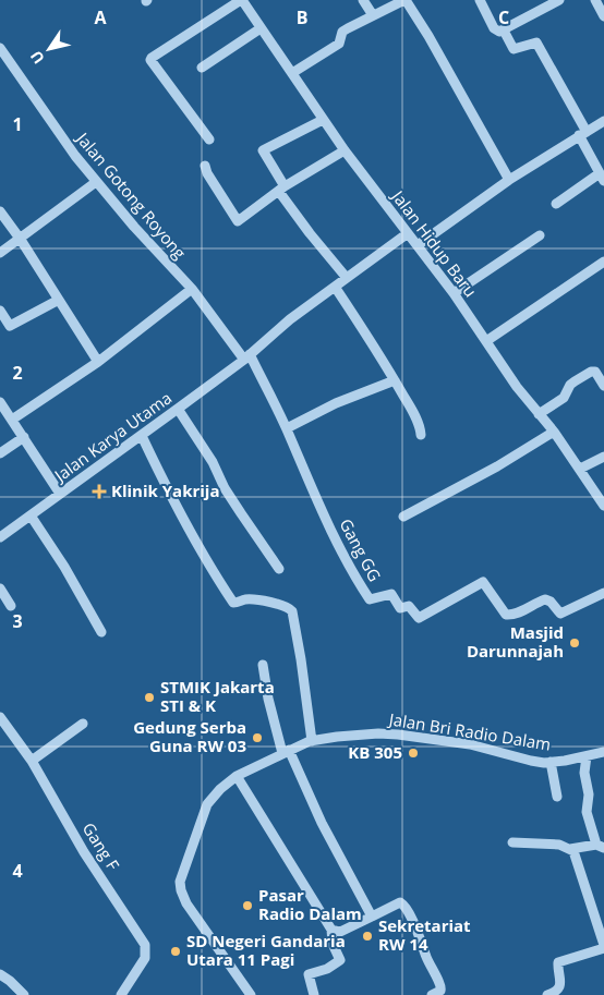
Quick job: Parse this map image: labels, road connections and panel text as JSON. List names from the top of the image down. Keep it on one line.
{"streets":{"street":["Jalan Gotong Royong","Jalan Hidup Baru","Jalan Karya Utama","Gang GG","Jalan Bri Radio Dalam","Gang F"]},"crossings":[["Jalan Gotong Royong","Jalan Karya Utama"],["Jalan Gotong Royong","Gang GG"],["Jalan Hidup Baru","Jalan Karya Utama"]],"places":{"health":["Klinik Yakrija"],"other":["Masjid Darunnajah","STMIK Jakarta STI & K","Gedung Serba Guna RW 03","KB 305","Pasar Radio Dalam","Sekretariat RW 14","SD Negeri Gandaria Utara 11 Pagi"]},"north":"bottom left","grid":{"columns":["A","B","C"],"rows":["1","2","3","4"]}}
